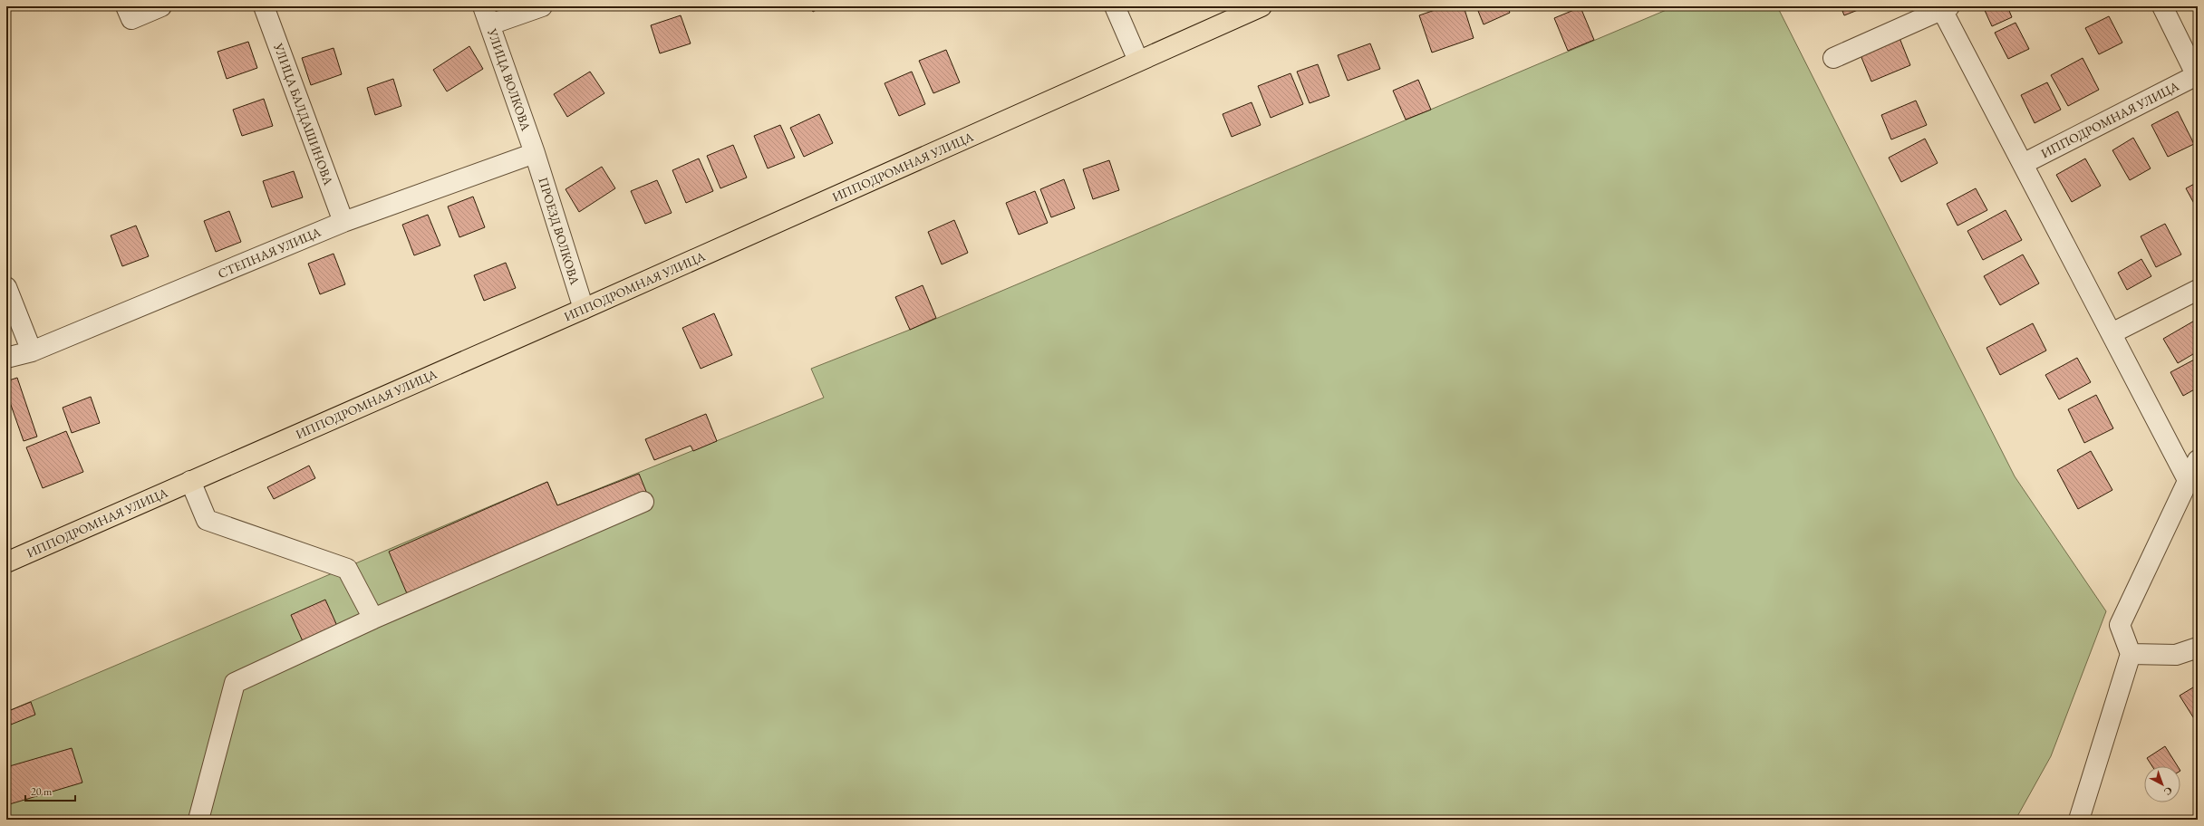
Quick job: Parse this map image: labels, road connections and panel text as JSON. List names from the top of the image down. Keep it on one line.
{"streets":{"main road":["ИППОДРОМНАЯ УЛИЦА"],"street":["УЛИЦА ВОЛКОВА","УЛИЦА БАЛДАШИНОВА","ПРОЕЗД ВОЛКОВА","СТЕПНАЯ УЛИЦА"]},"crossings":[["УЛИЦА ВОЛКОВА","ПРОЕЗД ВОЛКОВА"],["УЛИЦА ВОЛКОВА","СТЕПНАЯ УЛИЦА"],["УЛИЦА БАЛДАШИНОВА","СТЕПНАЯ УЛИЦА"],["ИППОДРОМНАЯ УЛИЦА","ПРОЕЗД ВОЛКОВА"],["ПРОЕЗД ВОЛКОВА","СТЕПНАЯ УЛИЦА"]],"scale_bar":"20 m","north":"bottom right"}
